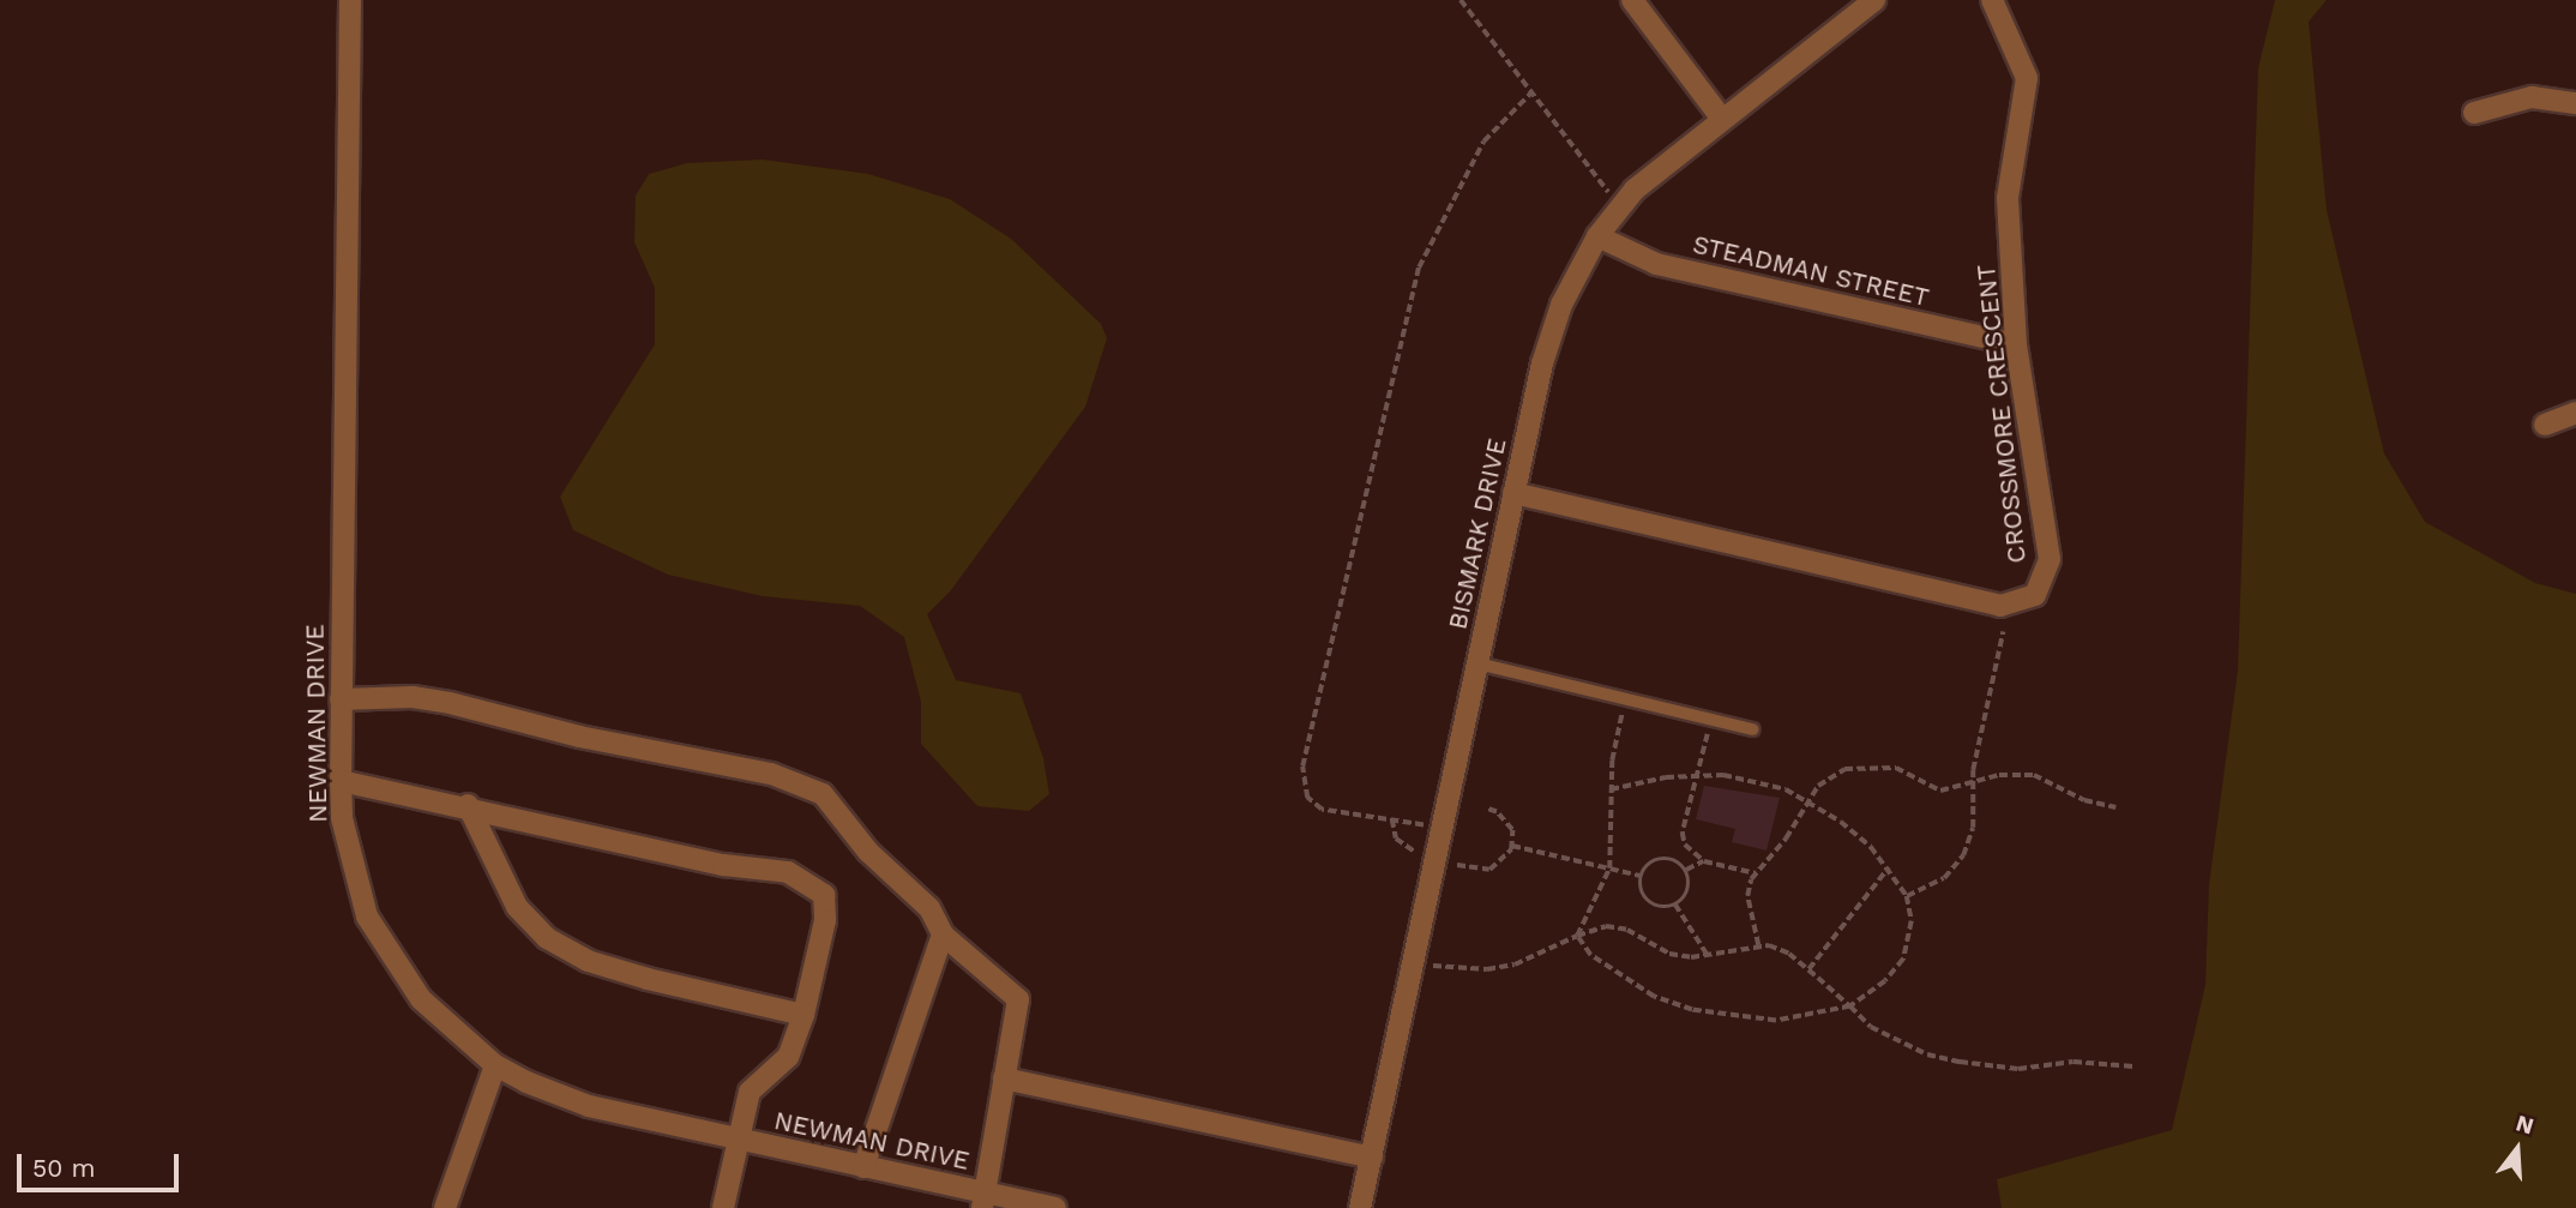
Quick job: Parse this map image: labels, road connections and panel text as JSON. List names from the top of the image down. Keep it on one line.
{"streets":{"street":["STEADMAN STREET","CROSSMORE CRESCENT","BISMARK DRIVE","NEWMAN DRIVE"]},"crossings":[["STEADMAN STREET","CROSSMORE CRESCENT"],["STEADMAN STREET","BISMARK DRIVE"],["CROSSMORE CRESCENT","BISMARK DRIVE"]],"scale_bar":"50 m","north":"top"}
